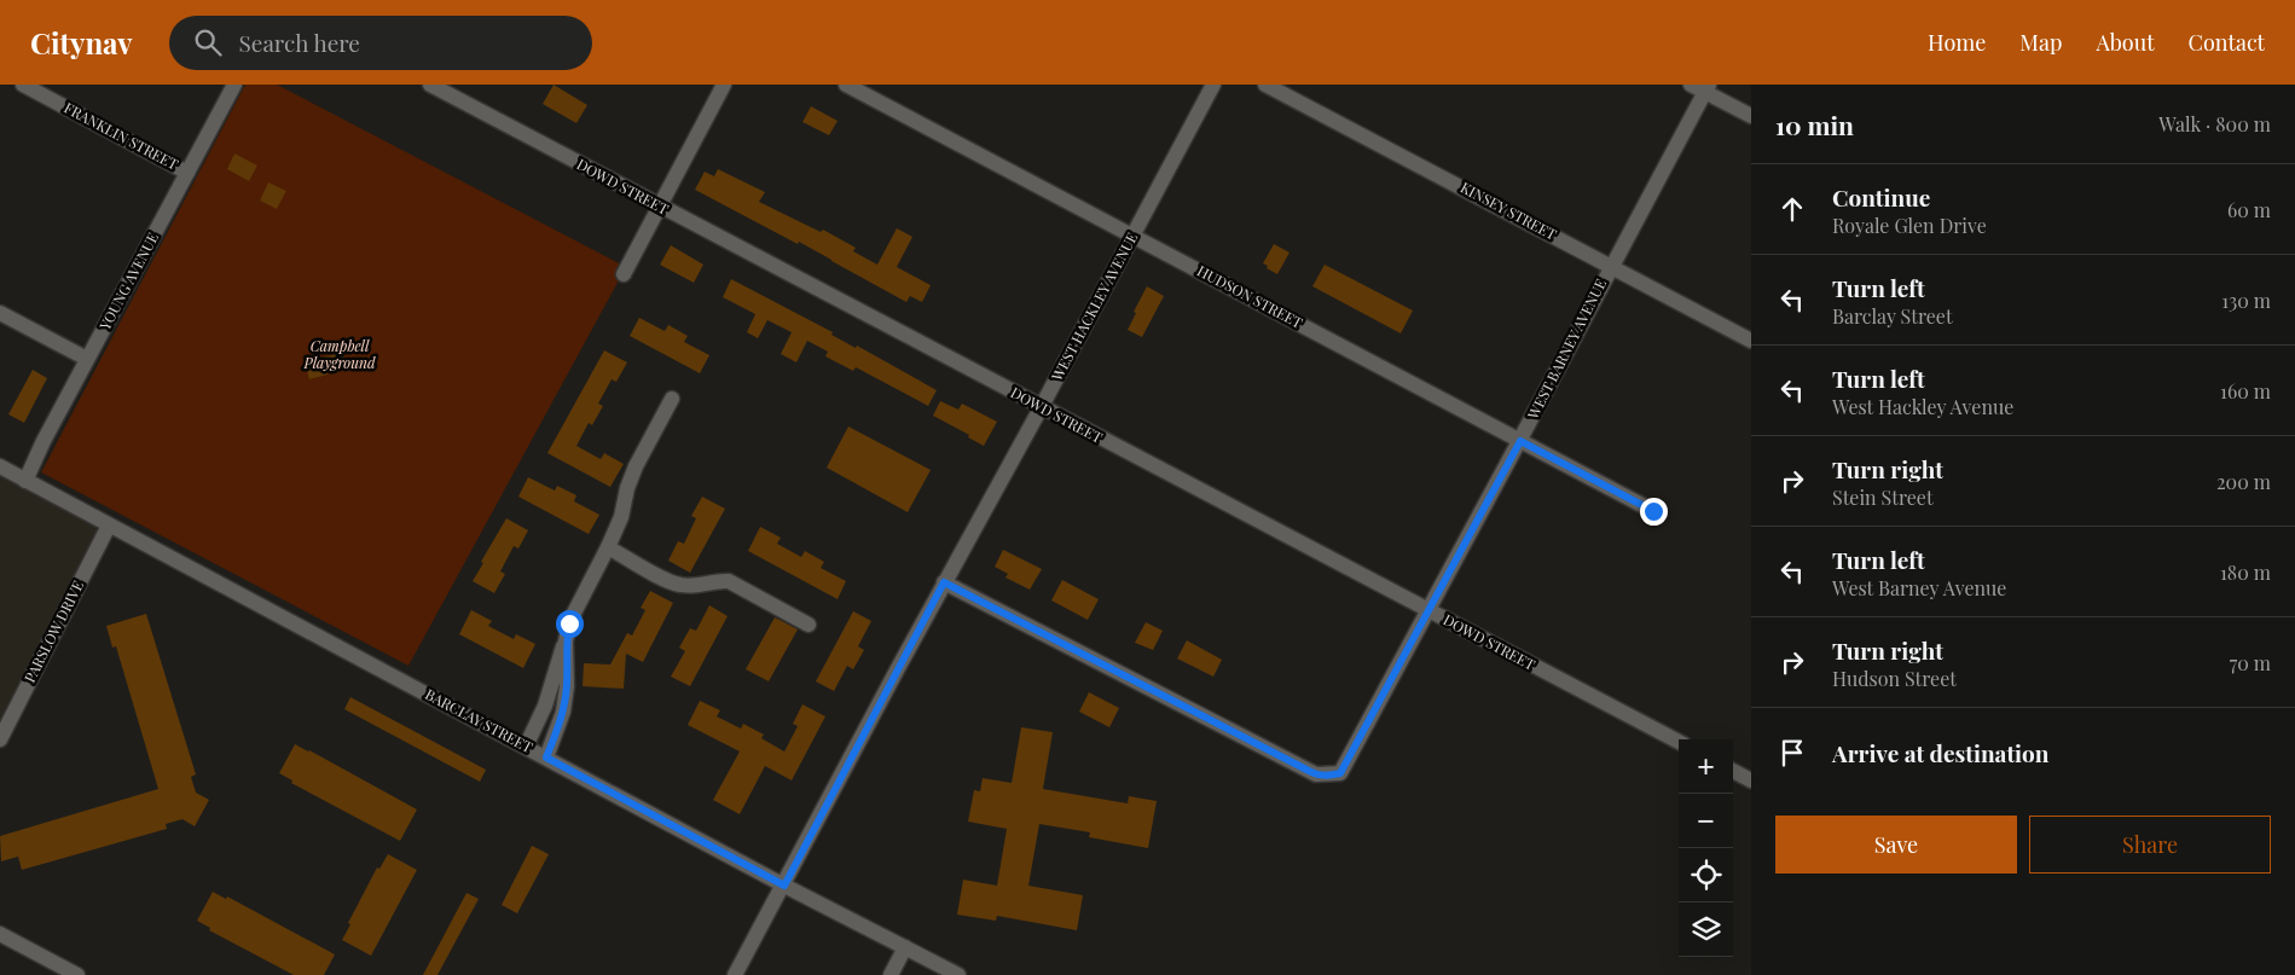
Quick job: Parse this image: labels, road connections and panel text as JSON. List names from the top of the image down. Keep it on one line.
{"streets":{"street":["FRANKLIN STREET","DOWD STREET","KINSEY STREET","YOUNG AVENUE","HUDSON STREET","WEST HACKLEY AVENUE","WEST BARNEY AVENUE","PARSLOW DRIVE","BARCLAY STREET"]},"crossings":[["FRANKLIN STREET","YOUNG AVENUE"],["DOWD STREET","WEST HACKLEY AVENUE"],["DOWD STREET","WEST BARNEY AVENUE"],["KINSEY STREET","WEST BARNEY AVENUE"],["YOUNG AVENUE","BARCLAY STREET"],["HUDSON STREET","WEST HACKLEY AVENUE"],["HUDSON STREET","WEST BARNEY AVENUE"],["WEST HACKLEY AVENUE","WEST BARNEY AVENUE"],["WEST HACKLEY AVENUE","BARCLAY STREET"],["PARSLOW DRIVE","BARCLAY STREET"]],"parks":["Campbell Playground"],"page":{"header":"Citynav","search":"Search here","nav":["Home","Map","About","Contact"],"heading":["10 min","Walk · 800 m"],"list":[["Continue","Royale Glen Drive","60 m"],["Turn left","Barclay Street","130 m"],["Turn left","West Hackley Avenue","160 m"],["Turn right","Stein Street","200 m"],["Turn left","West Barney Avenue","180 m"],["Turn right","Hudson Street","70 m"],"Arrive at destination"],"map_buttons":["+","−"],"buttons":["Save","Share"]}}
